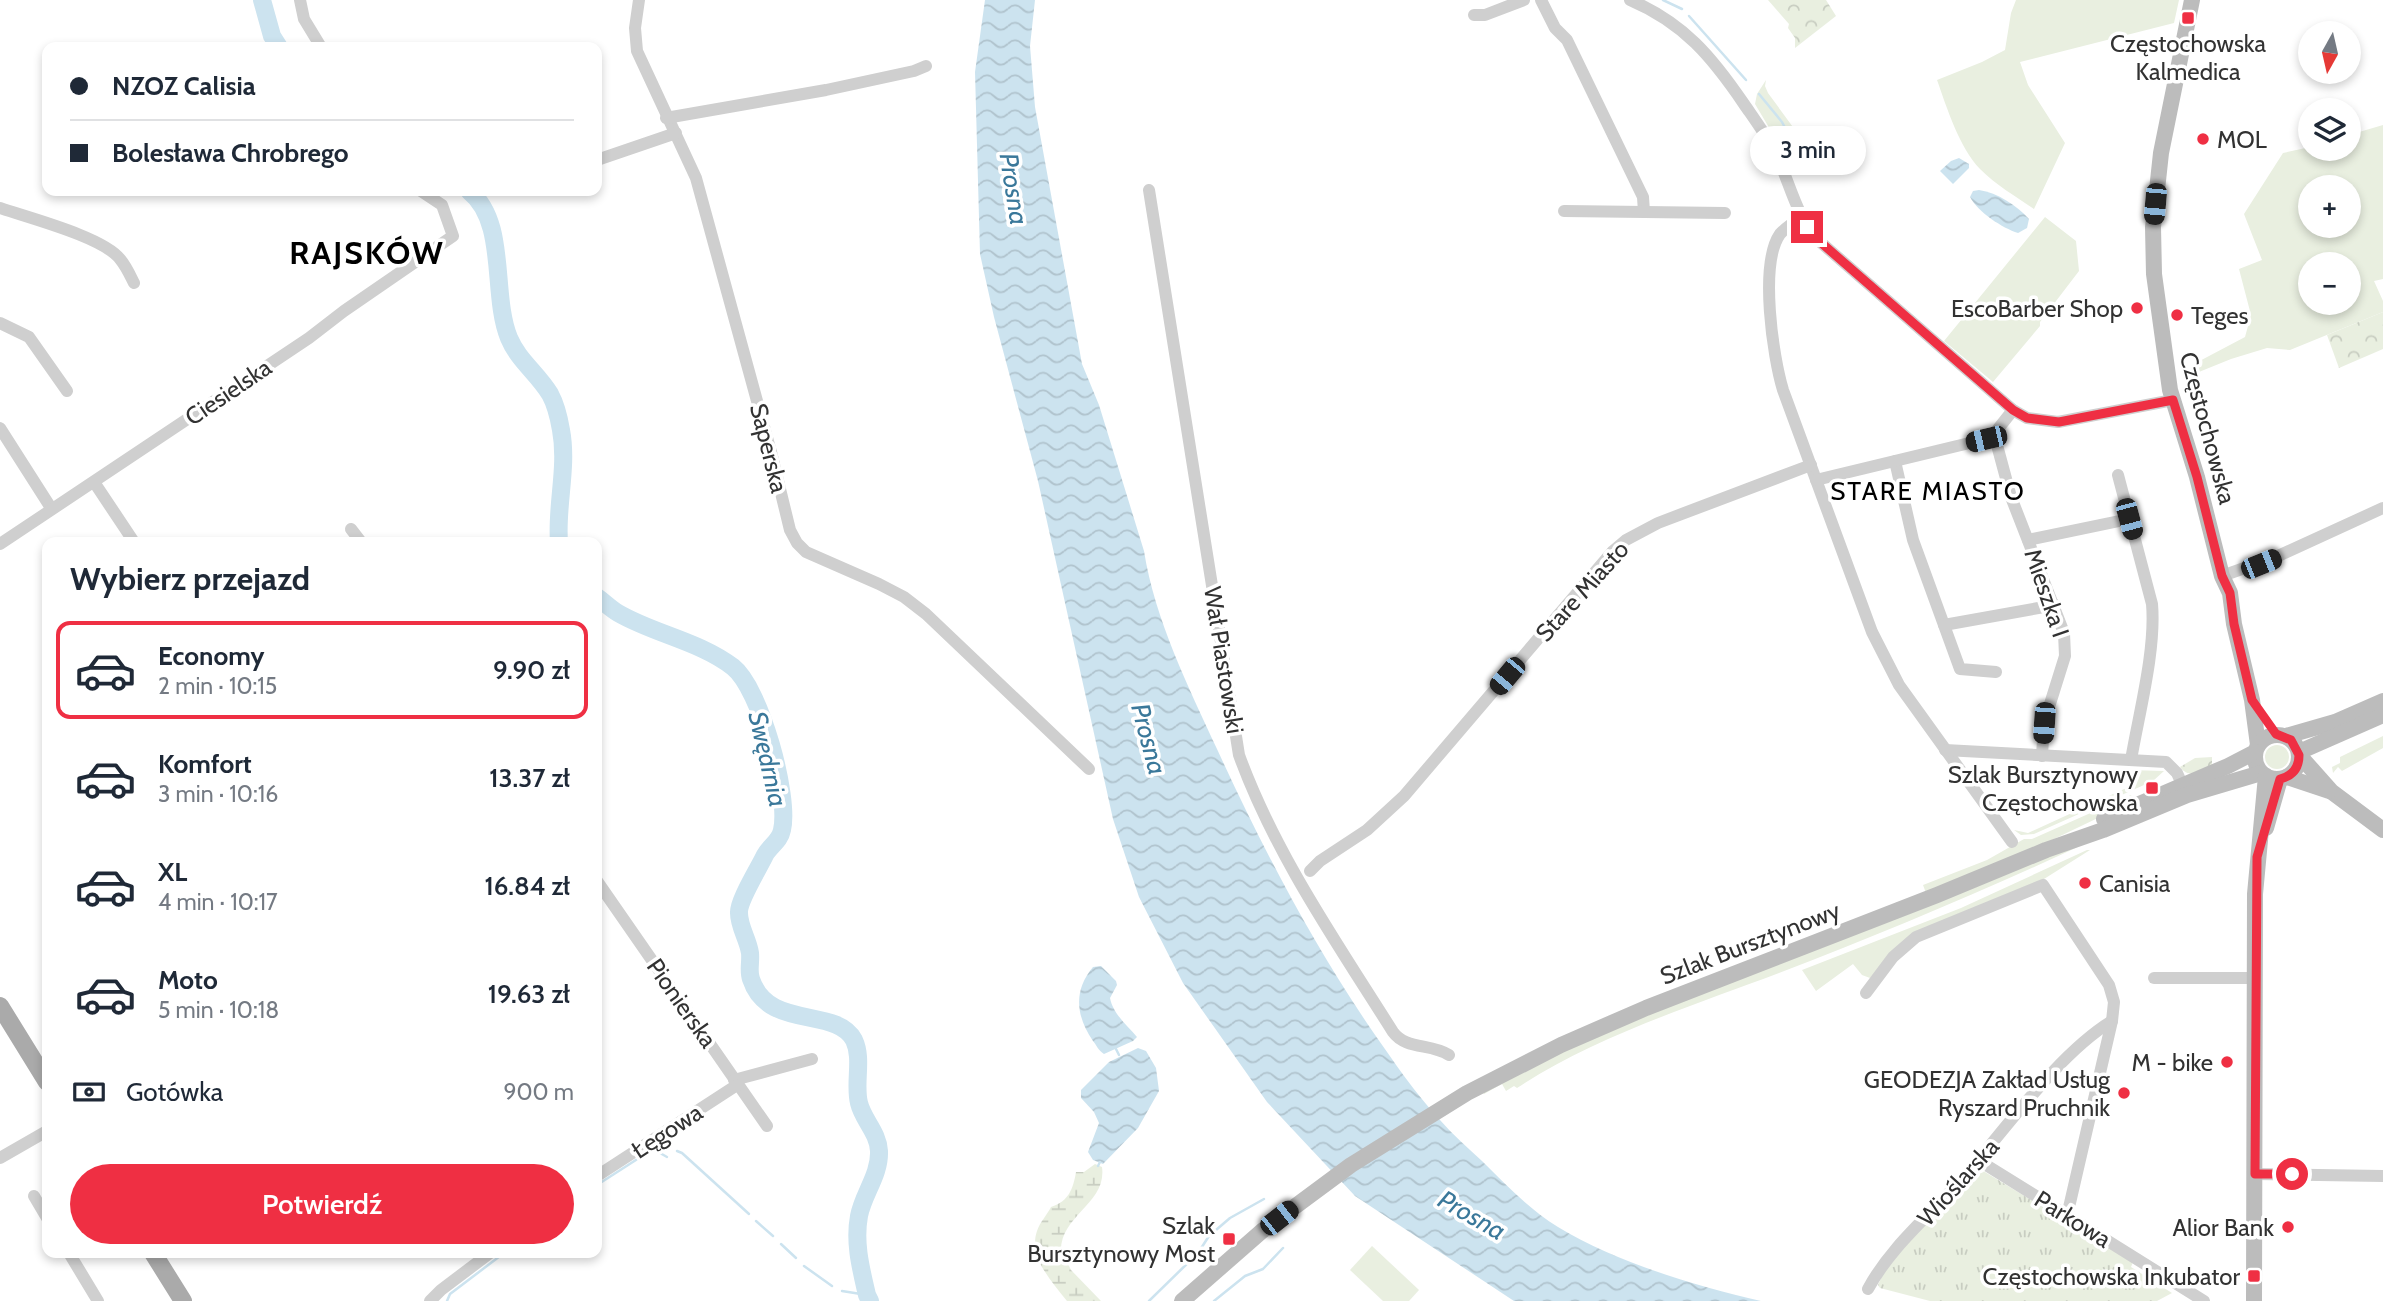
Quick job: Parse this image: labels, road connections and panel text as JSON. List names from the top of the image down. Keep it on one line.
{"streets":{"main road":["Częstochowska","Szlak Bursztynowy"],"street":["Ciesielska","Saperska","Stare Miasto","Mieszka I","Wał Piastowski","Pionierska","Łęgowa","Wioślarska","Parkowa"]},"crossings":[["Częstochowska","Szlak Bursztynowy"],["Pionierska","Łęgowa"],["Wioślarska","Parkowa"]],"districts":["RAJSKÓW","STARE MIASTO"],"water":["Prosna","Swędrnia"],"places":{"transit":["Częstochowska Kalmedica","Szlak Bursztynowy Częstochowska","Szlak Bursztynowy Most","Częstochowska Inkubator"],"other":["MOL","EscoBarber Shop","Teges","Canisia","M - bike","GEODEZJA Zakład Usług Ryszard Pruchnik","Alior Bank"]},"north":"bottom","page":{"map_buttons":["+","−"],"banner":["NZOZ Calisia","Bolesława Chrobrego"],"bubble":"3 min","heading":"Wybierz przejazd","list":[{"name":"Economy","note":"2 min · 10:15","value":"9.90 zł"},{"name":"Komfort","note":"3 min · 10:16","value":"13.37 zł"},{"name":"XL","note":"4 min · 10:17","value":"16.84 zł"},{"name":"Moto","note":"5 min · 10:18","value":"19.63 zł"}],"pay":["Gotówka","900 m"],"buttons":"Potwierdź"}}
